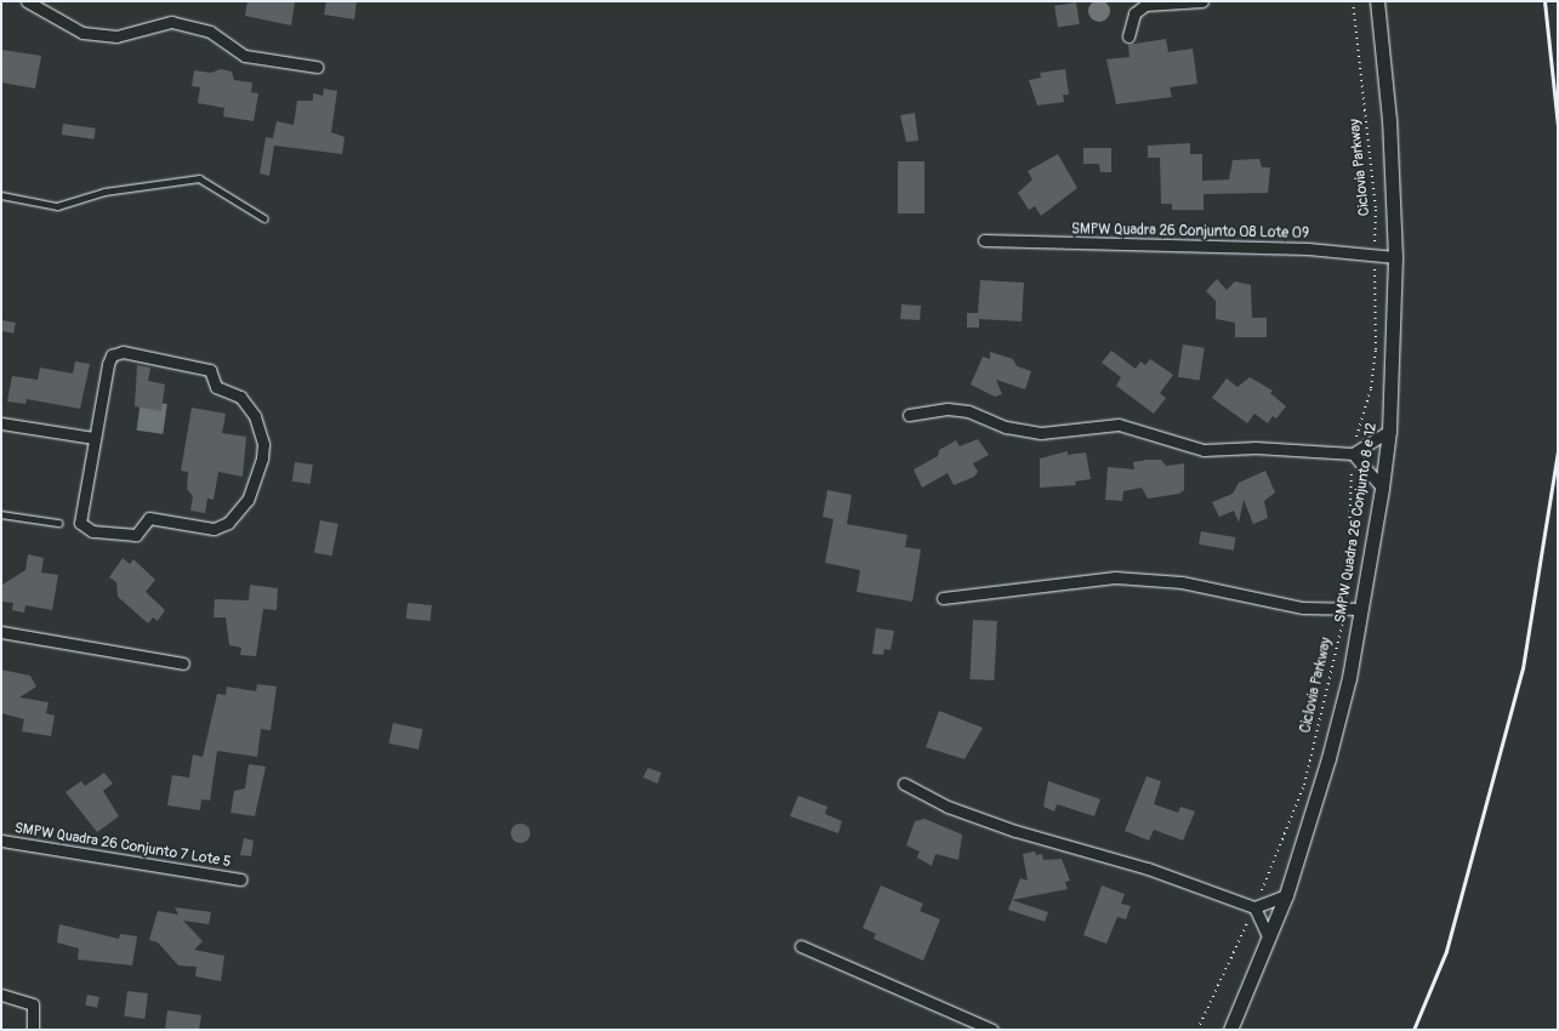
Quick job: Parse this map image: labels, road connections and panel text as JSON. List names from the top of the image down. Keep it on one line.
{"streets":{"street":["SMPW Quadra 26 Conjunto 08 Lote 09","SMPW Quadra 26 Conjunto 8 e 12","SMPW Quadra 26 Conjunto 7 Lote 5"],"path":["Ciclovia Parkway"]},"crossings":[["Ciclovia Parkway","SMPW Quadra 26 Conjunto 08 Lote 09"],["SMPW Quadra 26 Conjunto 08 Lote 09","SMPW Quadra 26 Conjunto 8 e 12"]]}
